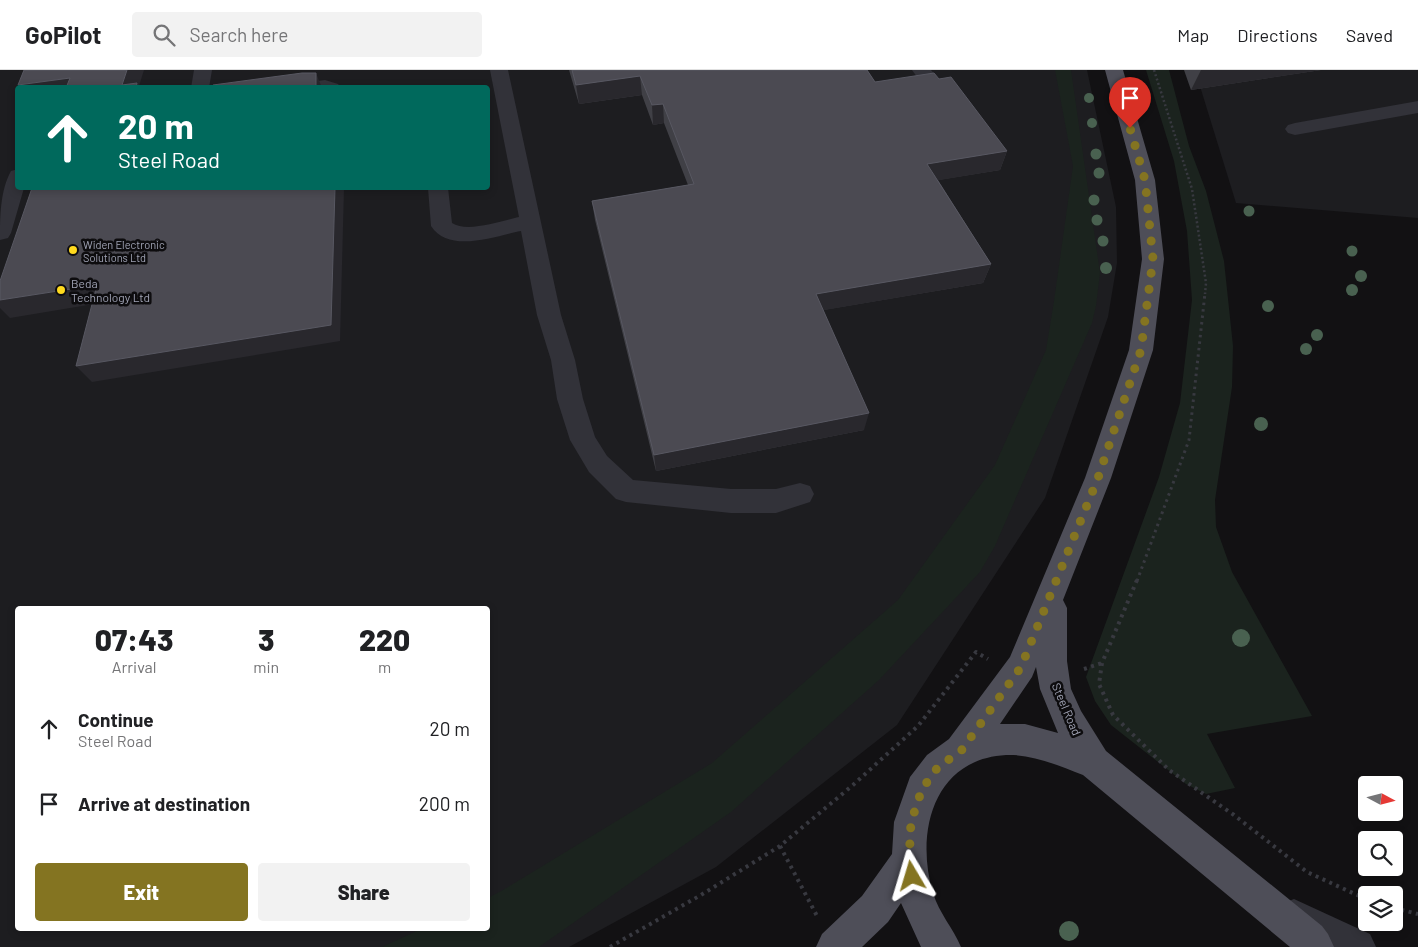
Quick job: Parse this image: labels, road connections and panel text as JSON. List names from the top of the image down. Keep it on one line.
{"streets":{"main road":["Steel Road"]},"places":["Widen Electronic Solutions Ltd","Beda Technology Ltd"],"north":"right","page":{"header":"GoPilot","search":"Search here","nav":["Map","Directions","Saved"],"turn":["20 m","Steel Road"],"eta":["07:43","Arrival","3","min","220","m"],"list":[{"name":"Continue","note":"Steel Road","value":"20 m"},{"name":"Arrive at destination","value":"200 m"}],"buttons":["Exit","Share"]}}
